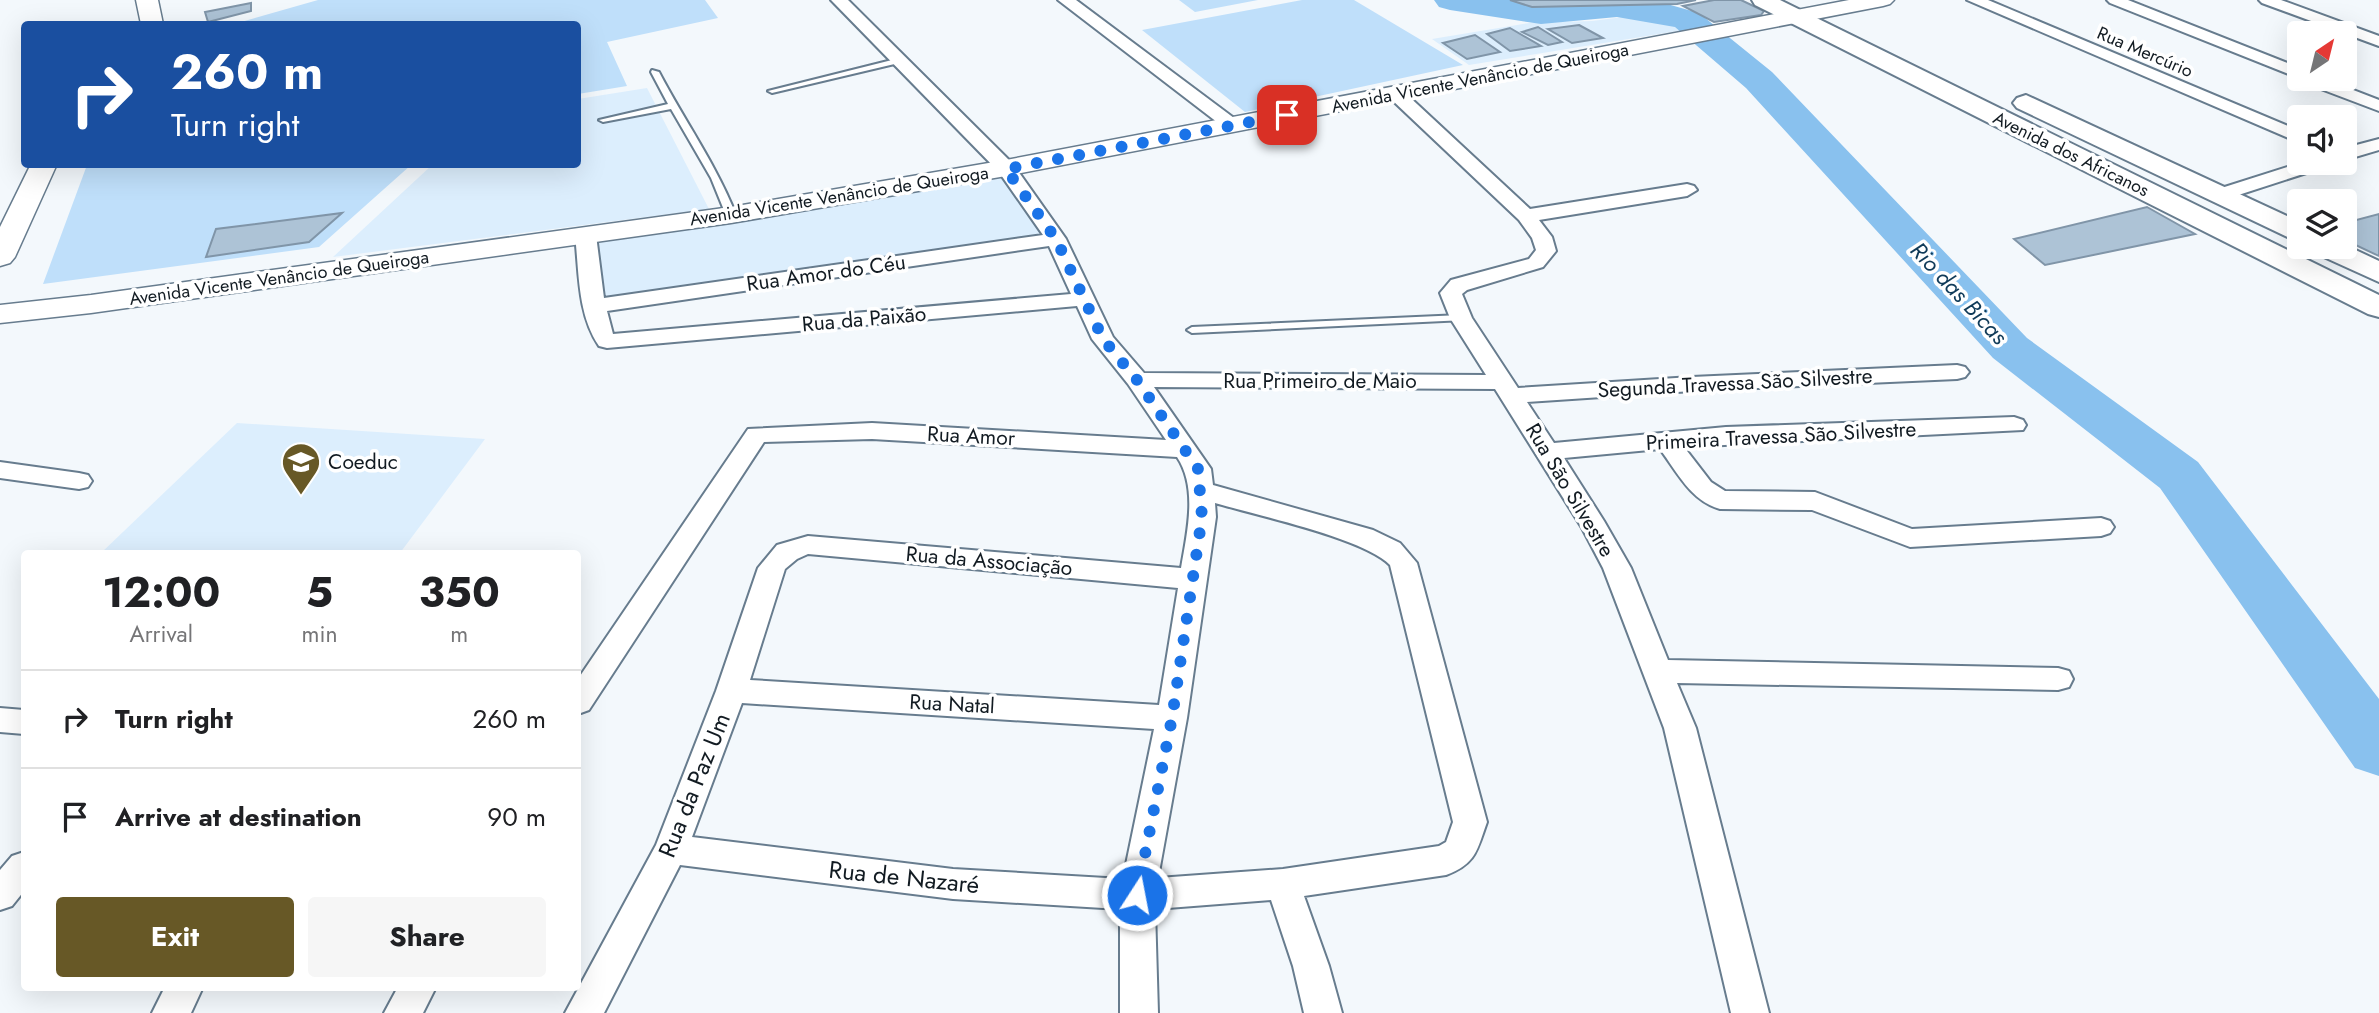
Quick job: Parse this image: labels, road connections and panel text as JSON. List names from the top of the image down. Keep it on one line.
{"streets":{"main road":["Avenida dos Africanos"],"street":["Rua Mercúrio","Avenida Vicente Venâncio de Queiroga","Rua Amor do Céu","Rua da Paixão","Rua Primeiro de Maio","Segunda Travessa São Silvestre","Rua Amor","Primeira Travessa São Silvestre","Rua São Silvestre","Rua da Associação","Rua Natal","Rua da Paz Um","Rua de Nazaré"]},"crossings":[["Avenida Vicente Venâncio de Queiroga","Avenida dos Africanos"],["Avenida Vicente Venâncio de Queiroga","Rua São Silvestre"],["Rua Amor do Céu","Rua da Paixão"],["Rua Primeiro de Maio","Segunda Travessa São Silvestre"],["Rua Primeiro de Maio","Rua São Silvestre"],["Segunda Travessa São Silvestre","Rua São Silvestre"],["Primeira Travessa São Silvestre","Rua São Silvestre"],["Rua da Associação","Rua da Paz Um"],["Rua Natal","Rua da Paz Um"],["Rua da Paz Um","Rua de Nazaré"]],"water":["Rio das Bicas"],"places":{"school or university":["Coeduc"]},"north":"top right","page":{"turn":["260 m","Turn right"],"eta":["12:00","Arrival","5","min","350","m"],"list":[{"name":"Turn right","value":"260 m"},{"name":"Arrive at destination","value":"90 m"}],"buttons":["Exit","Share"]}}
